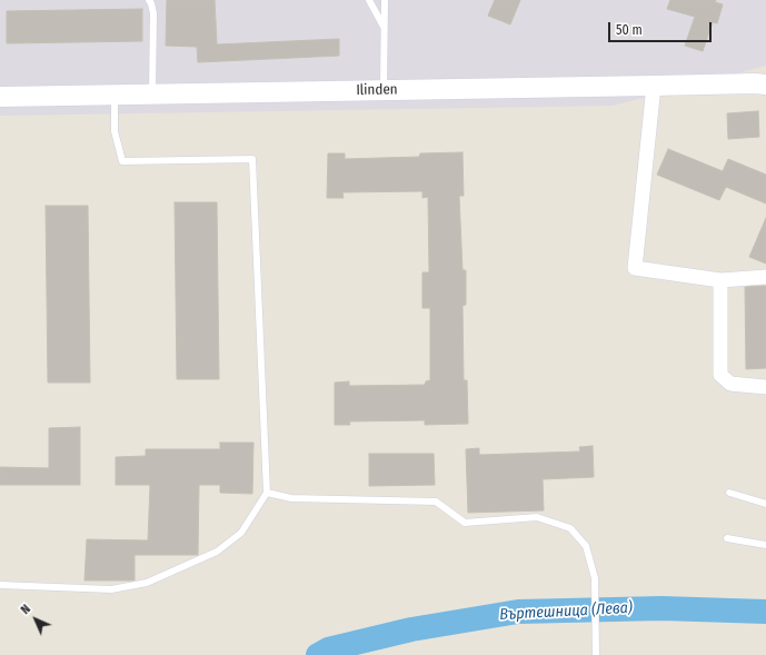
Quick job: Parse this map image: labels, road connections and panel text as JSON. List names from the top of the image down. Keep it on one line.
{"streets":{"street":["Ilinden"]},"water":["Въртешница (Лева)"],"scale_bar":"50 m","north":"top left"}
